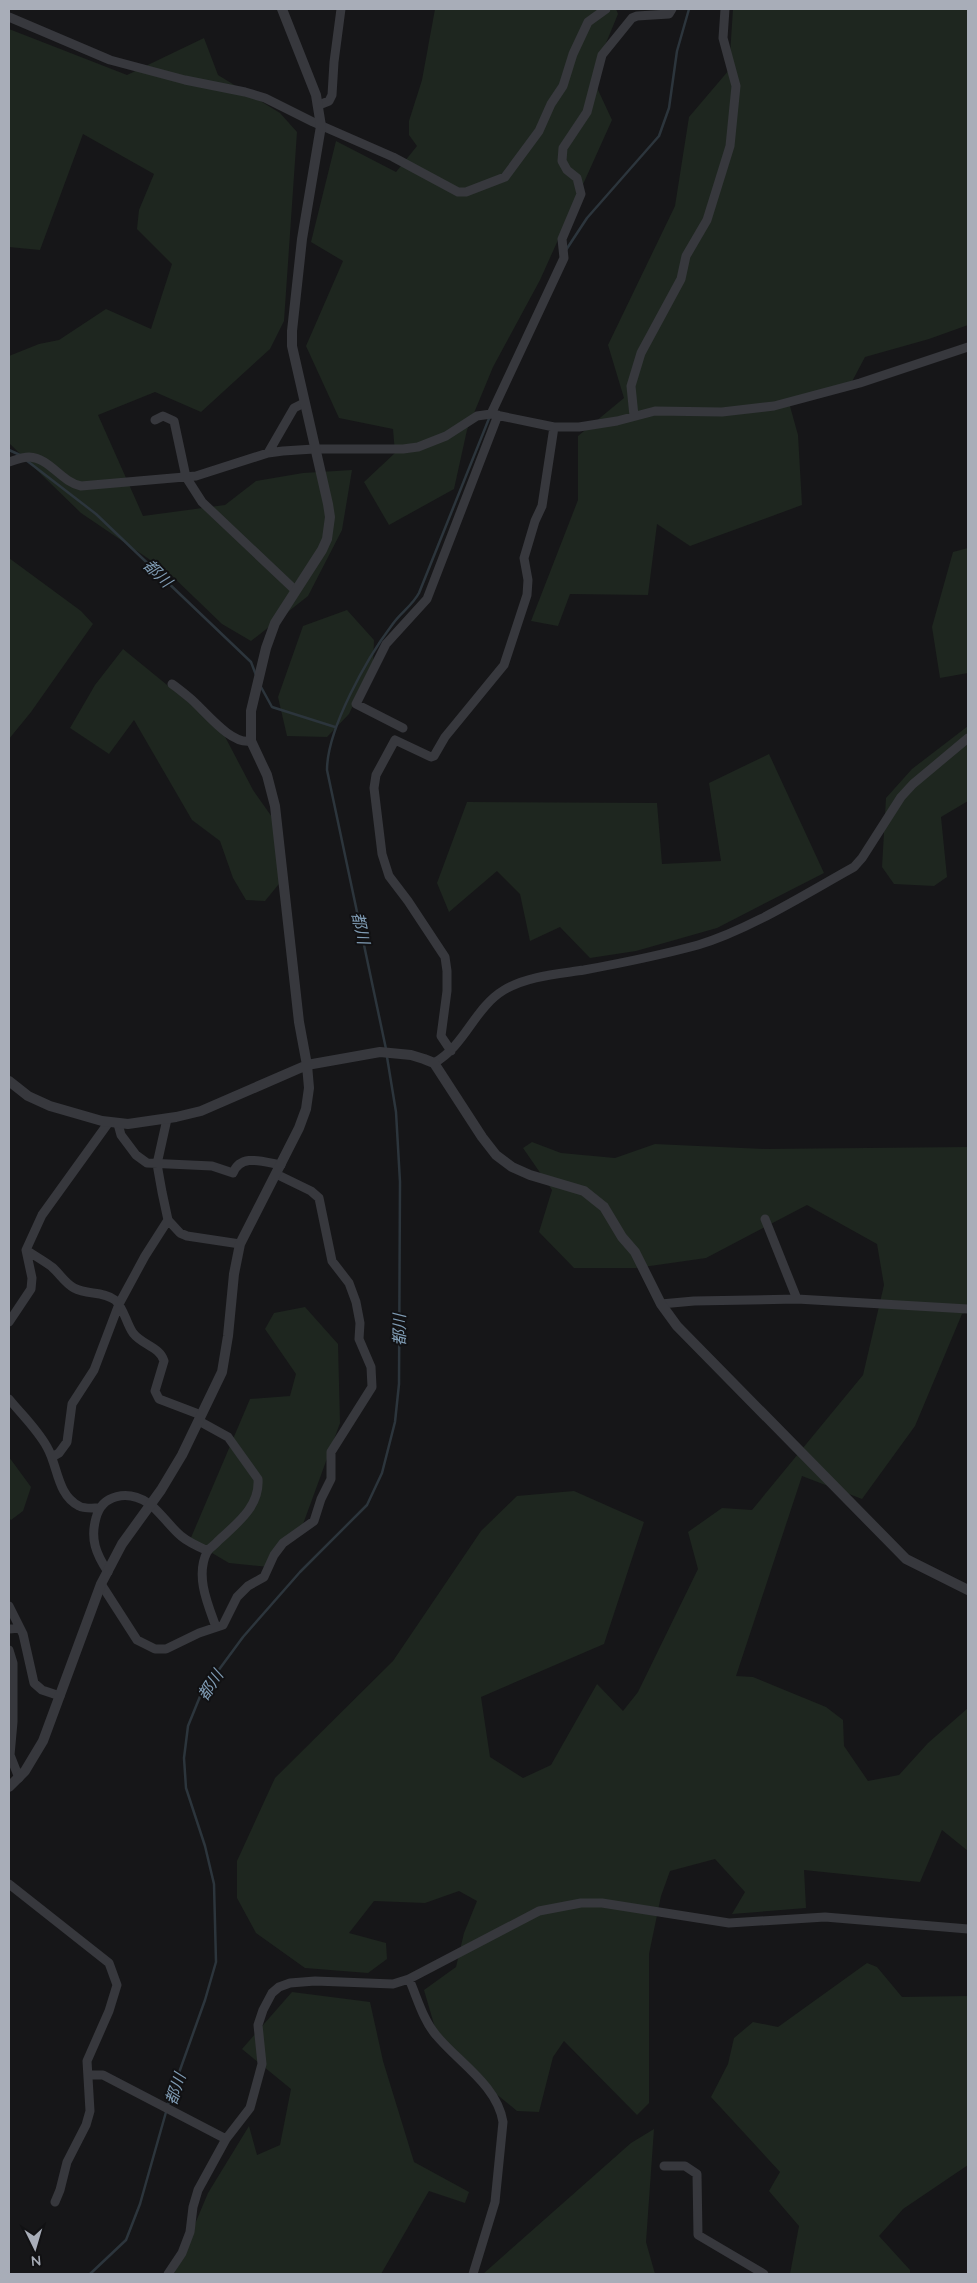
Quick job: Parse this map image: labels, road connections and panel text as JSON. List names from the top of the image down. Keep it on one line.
{"water":["都川"],"north":"bottom"}
